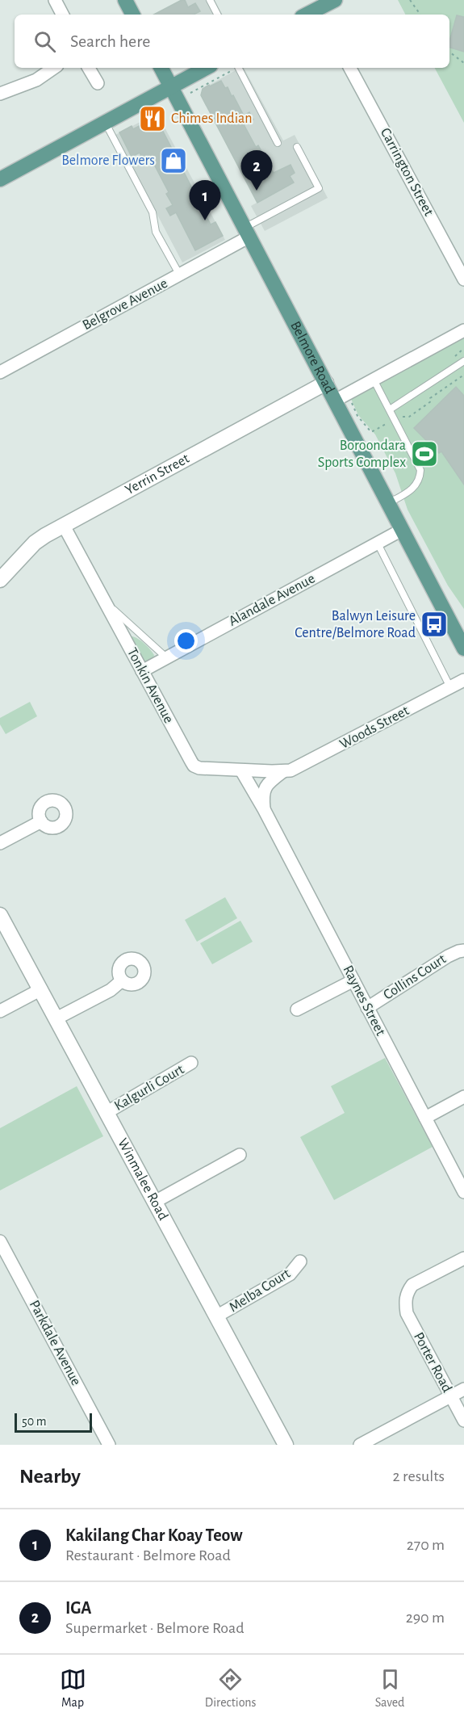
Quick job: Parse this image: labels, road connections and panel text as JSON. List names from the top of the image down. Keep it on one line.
{"streets":{"main road":["Belmore Road"],"street":["Carrington Street","Belgrove Avenue","Yerrin Street","Alandale Avenue","Tonkin Avenue","Woods Street","Collins Court","Raynes Street","Kalgurli Court","Winmalee Road","Melba Court","Parkdale Avenue","Porter Road"]},"crossings":[["Belgrove Avenue","Belmore Road"],["Belmore Road","Yerrin Street"],["Belmore Road","Alandale Avenue"],["Yerrin Street","Tonkin Avenue"],["Alandale Avenue","Tonkin Avenue"],["Tonkin Avenue","Woods Street"],["Tonkin Avenue","Raynes Street"],["Collins Court","Raynes Street"],["Kalgurli Court","Winmalee Road"],["Winmalee Road","Melba Court"]],"places":{"restaurant":["Chimes Indian"],"shop":["Belmore Flowers"],"sports":["Boroondara Sports Complex"],"bus stop":["Balwyn Leisure Centre/Belmore Road"]},"scale_bar":"50 m","page":{"search":"Search here","pins":["2","1"],"scale":"50 m","heading":["Nearby","2 results"],"list":[{"mark":"1","name":"Kakilang Char Koay Teow","note":"Restaurant · Belmore Road","value":"270 m"},{"mark":"2","name":"IGA","note":"Supermarket · Belmore Road","value":"290 m"}],"nav":["Map","Directions","Saved"]}}
